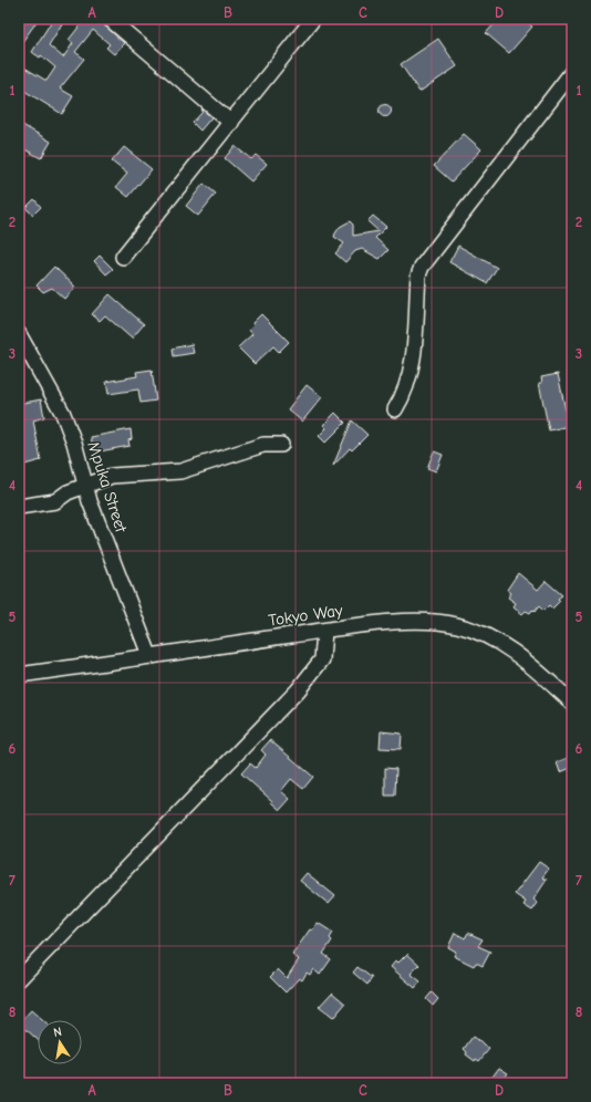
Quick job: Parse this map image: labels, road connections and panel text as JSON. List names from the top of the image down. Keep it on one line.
{"streets":{"street":["Mpuka Street","Tokyo Way"]},"crossings":[["Mpuka Street","Tokyo Way"]],"north":"top","grid":{"columns":["A","B","C","D"],"rows":["1","2","3","4","5","6","7","8"]}}
